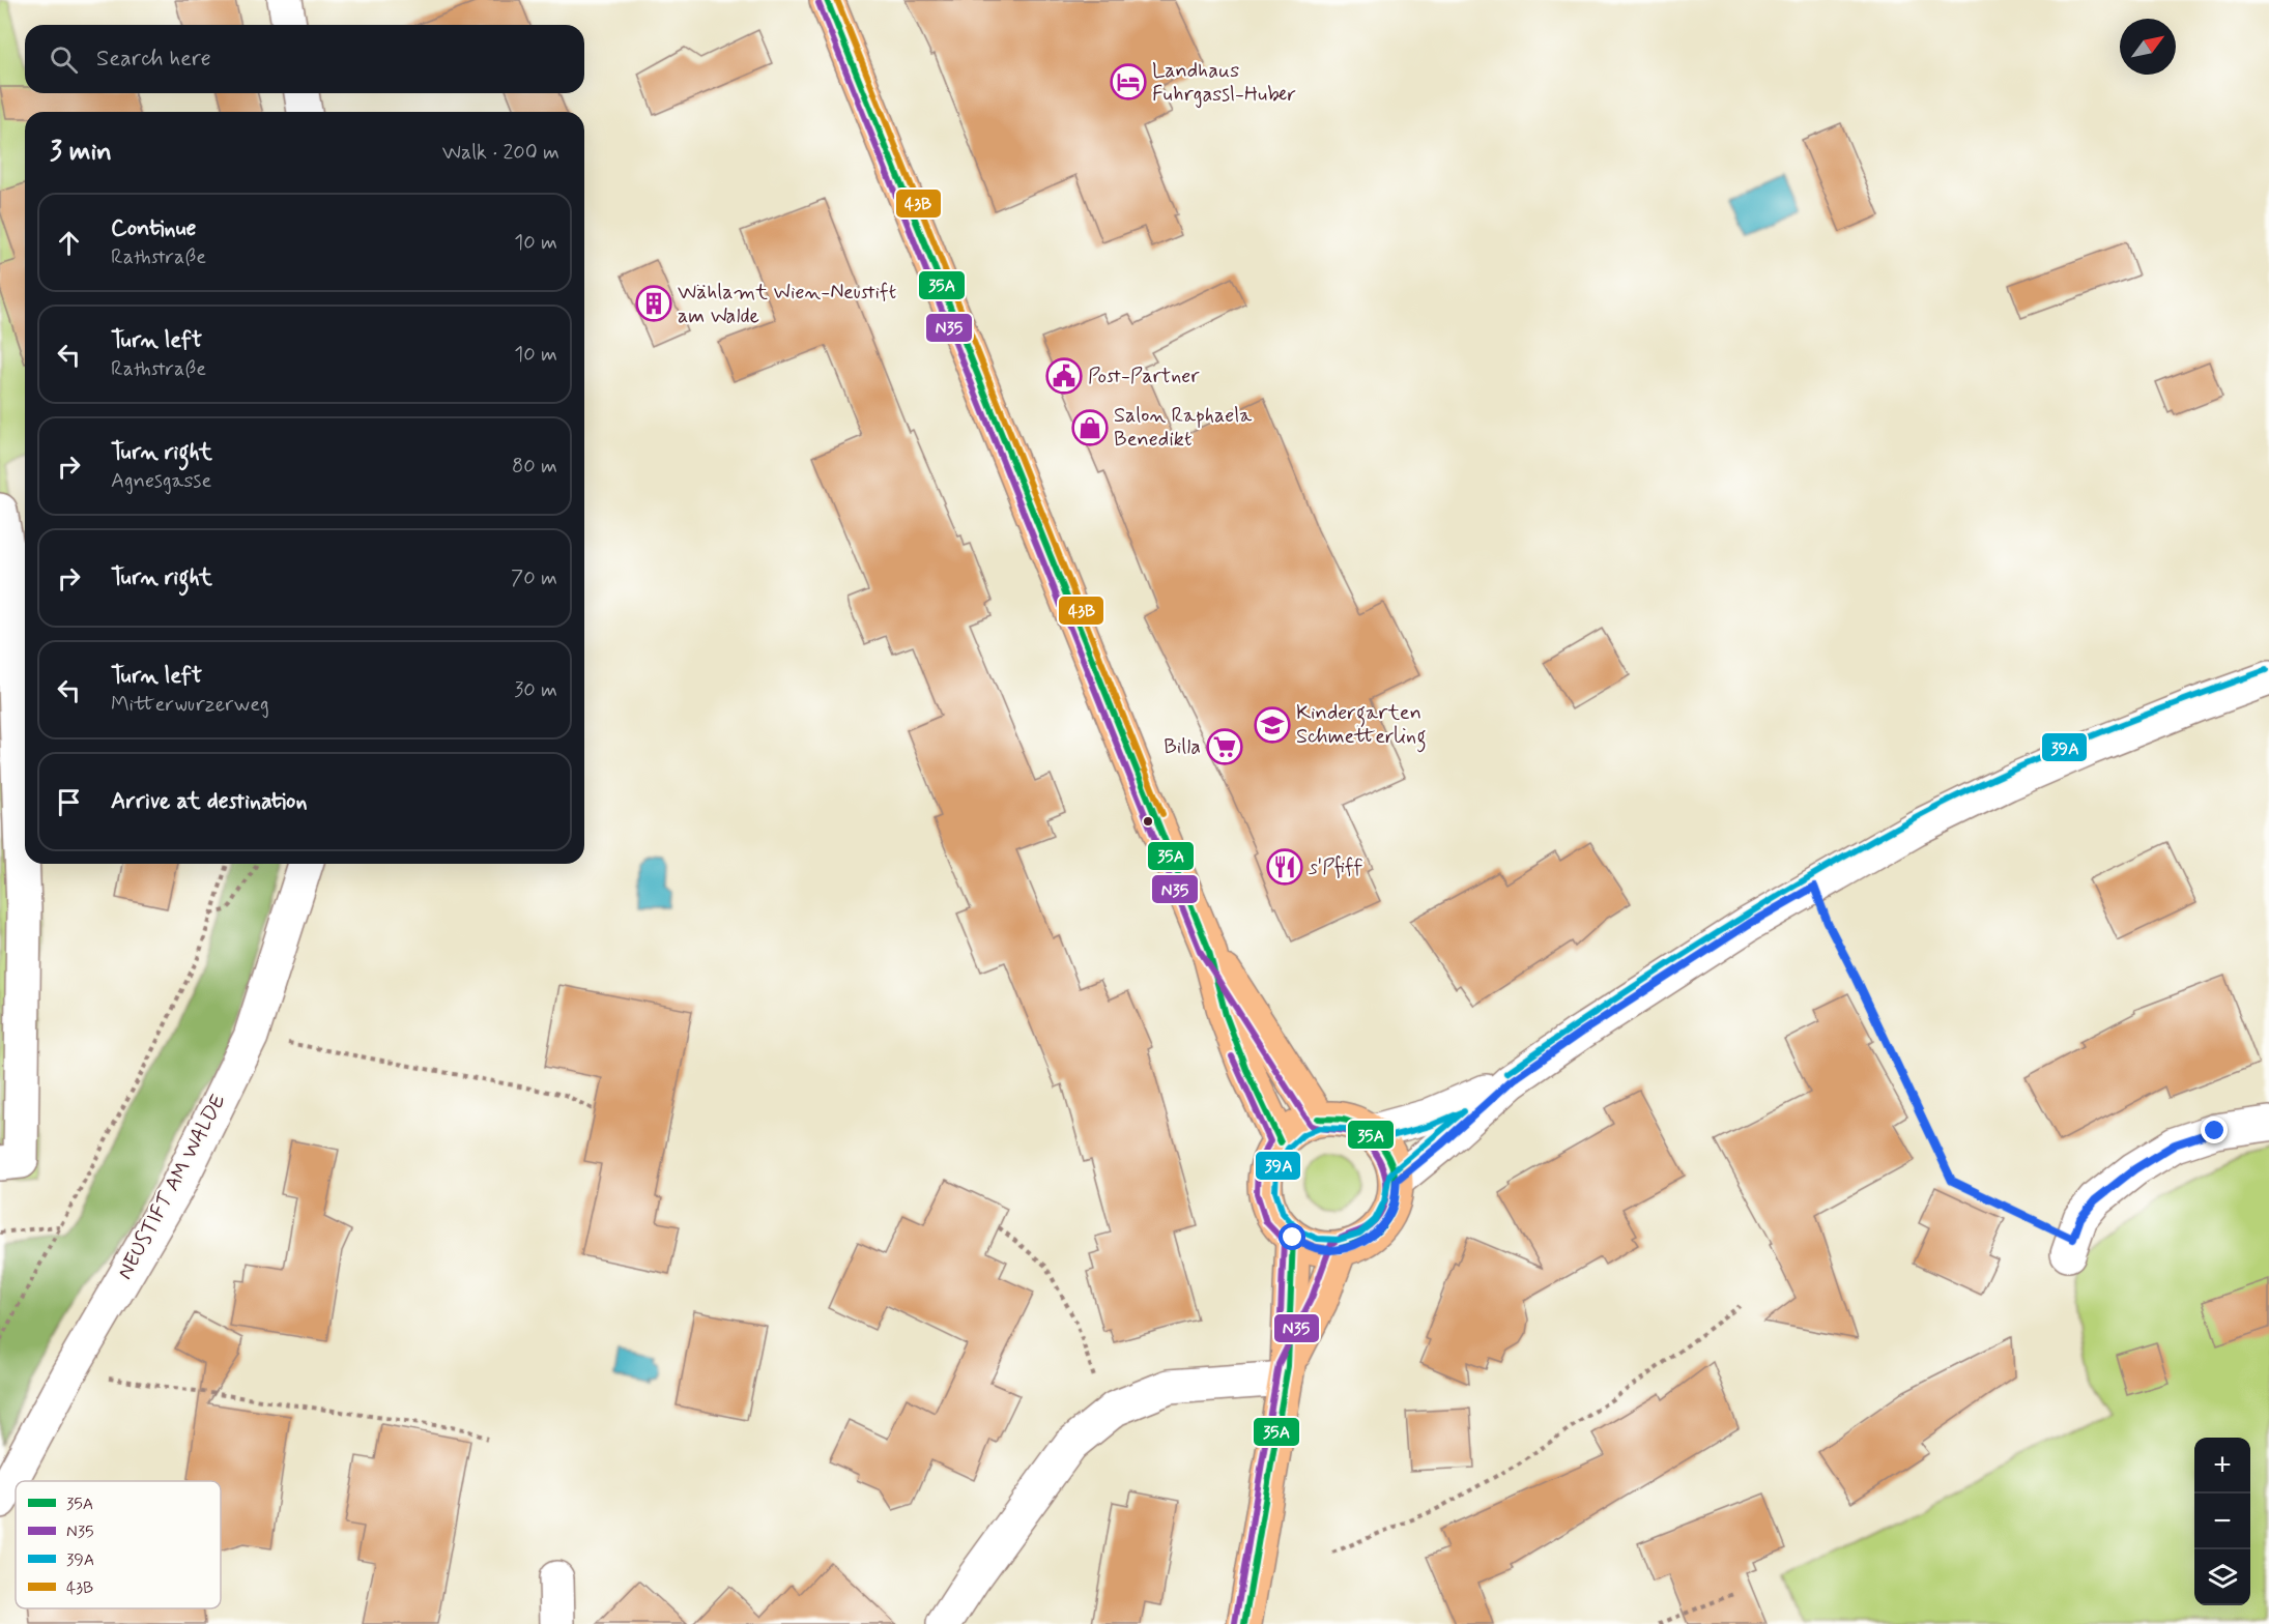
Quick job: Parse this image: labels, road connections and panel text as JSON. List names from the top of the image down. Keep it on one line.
{"streets":{"street":["NEUSTIFT AM WALDE"]},"places":{"hotel":["Landhaus Fuhrgassl-Huber"],"building":["Wählamt Wien-Neustift am Walde"],"public building":["Post-Partner"],"shop":["Salon Raphaela Benedikt"],"school or university":["Kindergarten Schmetterling"],"supermarket":["Billa"],"restaurant":["s'Pfiff"]},"lines":["transit line 35A","transit line 43B","transit line N35","transit line 39A"],"legend":["35A","N35","39A","43B"],"north":"top right","page":{"search":"Search here","heading":["3 min","Walk · 200 m"],"list":[["Continue","Rathstraße","10 m"],["Turn left","Rathstraße","10 m"],["Turn right","Agnesgasse","80 m"],["Turn right","70 m"],["Turn left","Mitterwurzerweg","30 m"],"Arrive at destination"],"map_buttons":["+","−"]}}
